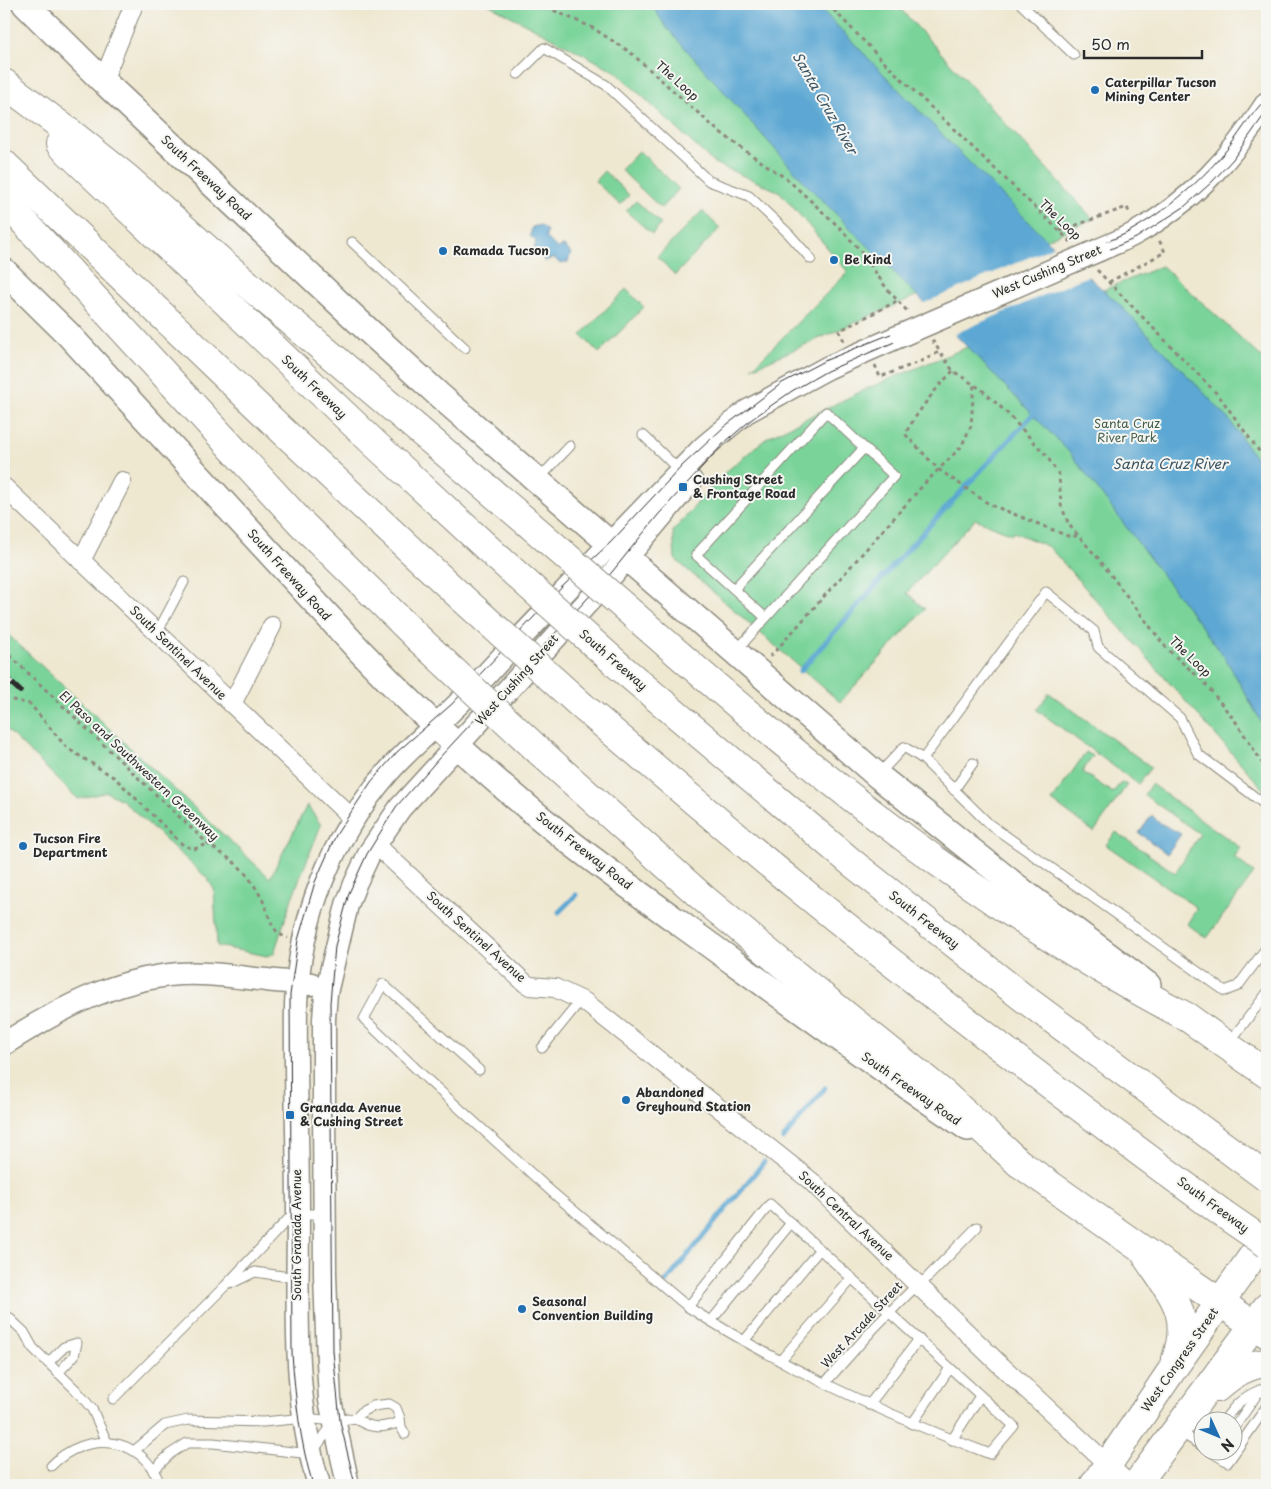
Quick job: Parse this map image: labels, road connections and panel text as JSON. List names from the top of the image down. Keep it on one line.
{"streets":{"main road":["South Freeway Road","South Freeway","West Congress Street"],"street":["West Cushing Street","South Sentinel Avenue","South Central Avenue","South Granada Avenue"],"lane":["West Arcade Street"],"path":["The Loop","El Paso and Southwestern Greenway"]},"crossings":[["South Freeway Road","West Cushing Street"],["South Freeway Road","West Congress Street"],["West Cushing Street","South Sentinel Avenue"],["West Cushing Street","El Paso and Southwestern Greenway"],["West Cushing Street","South Granada Avenue"],["South Sentinel Avenue","South Central Avenue"],["South Central Avenue","West Arcade Street"],["South Central Avenue","West Congress Street"]],"water":["Santa Cruz River"],"parks":["Santa Cruz River Park"],"places":{"other":["Caterpillar Tucson Mining Center","Ramada Tucson","Be Kind","Tucson Fire Department","Abandoned Greyhound Station","Seasonal Convention Building"],"transit":["Cushing Street & Frontage Road","Granada Avenue & Cushing Street"]},"scale_bar":"50 m","north":"bottom right"}
